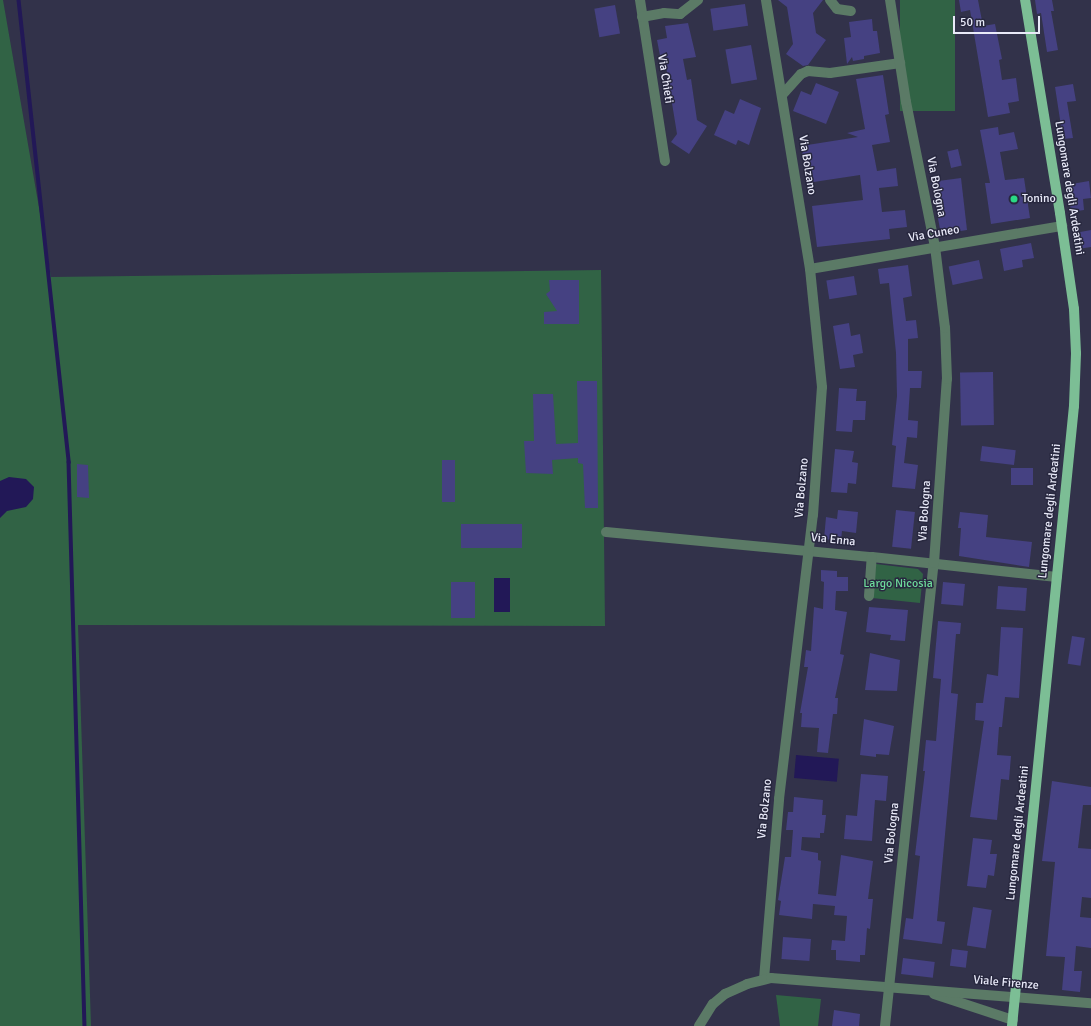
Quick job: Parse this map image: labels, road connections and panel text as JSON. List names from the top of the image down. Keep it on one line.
{"streets":{"main road":["Lungomare degli Ardeatini"],"street":["Via Chieti","Via Bolzano","Via Bologna","Via Cuneo","Via Enna","Viale Firenze"]},"crossings":[["Via Bolzano","Via Cuneo"],["Via Bolzano","Via Enna"],["Via Bolzano","Viale Firenze"],["Via Bologna","Via Cuneo"],["Via Bologna","Via Enna"],["Via Bologna","Viale Firenze"],["Lungomare degli Ardeatini","Via Cuneo"],["Lungomare degli Ardeatini","Via Enna"],["Lungomare degli Ardeatini","Viale Firenze"]],"parks":["Largo Nicosia"],"places":["Tonino"],"scale_bar":"50 m"}
